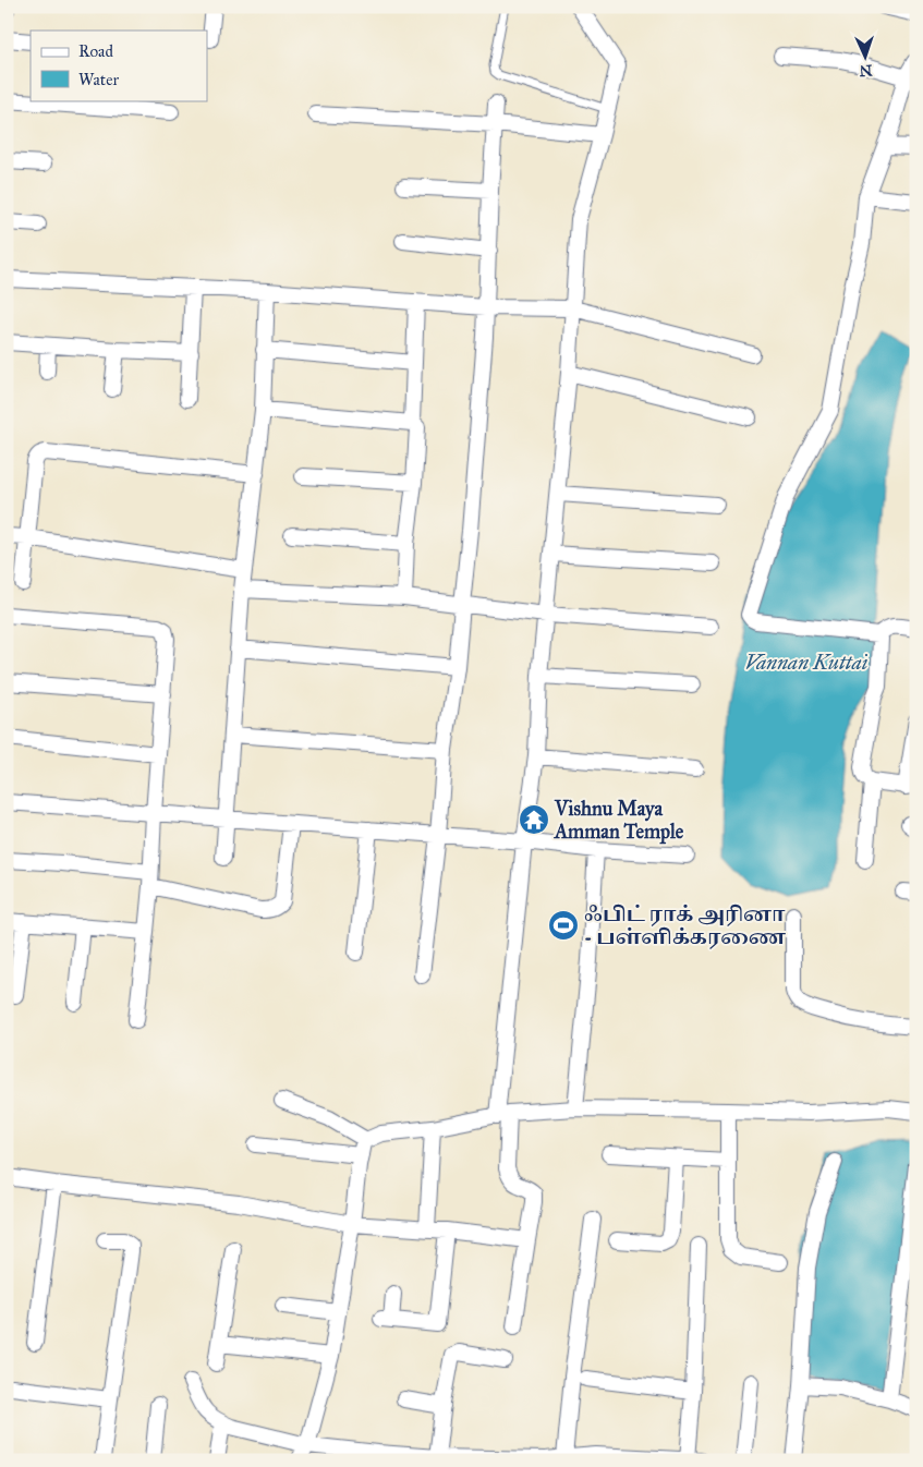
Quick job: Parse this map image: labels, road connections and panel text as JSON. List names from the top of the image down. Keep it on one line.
{"water":["Vannan Kuttai"],"places":{"temple":["Vishnu Maya Amman Temple"],"sports":["ஃபிட் ராக் அரினா - பள்ளிக்கரணை"]},"legend":["Road","Water"],"north":"bottom"}
